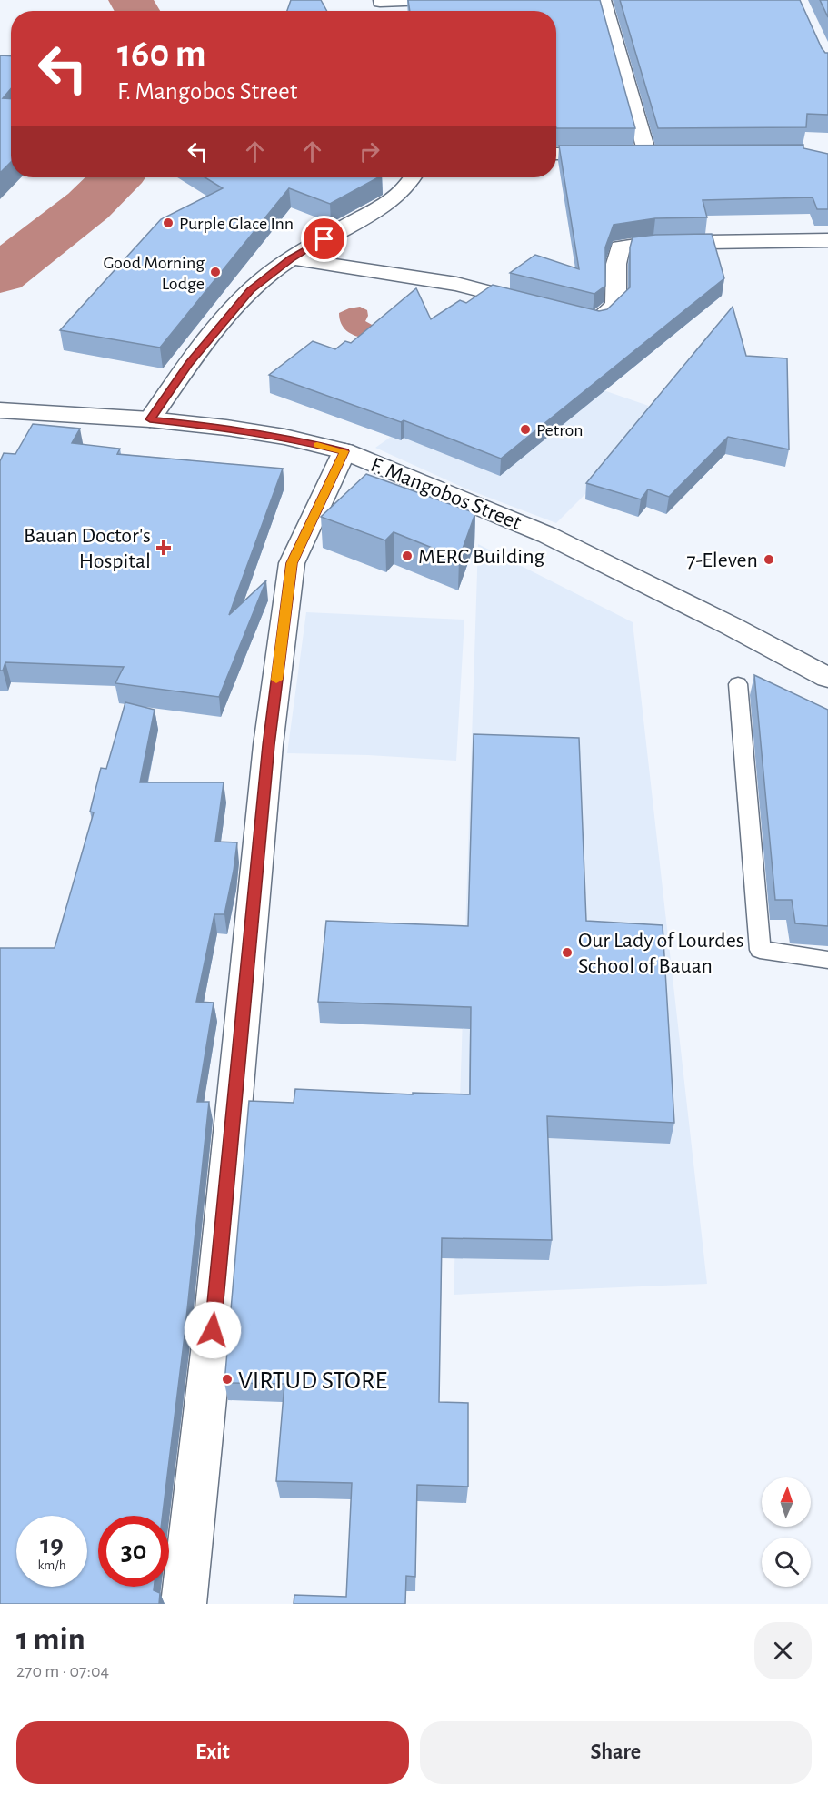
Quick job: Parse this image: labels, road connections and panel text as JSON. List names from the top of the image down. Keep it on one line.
{"streets":{"street":["F. Mangobos Street"]},"places":{"other":["Purple Glace Inn","Good Morning Lodge","Petron","MERC Building","7-Eleven","Our Lady of Lourdes School of Bauan","VIRTUD STORE"],"health":["Bauan Doctor's Hospital"]},"north":"top","page":{"turn":["160 m","F. Mangobos Street"],"speed":"19 km/h","limit":"30","heading":["1 min","270 m · 07:04"],"buttons":["Exit","Share"]}}
